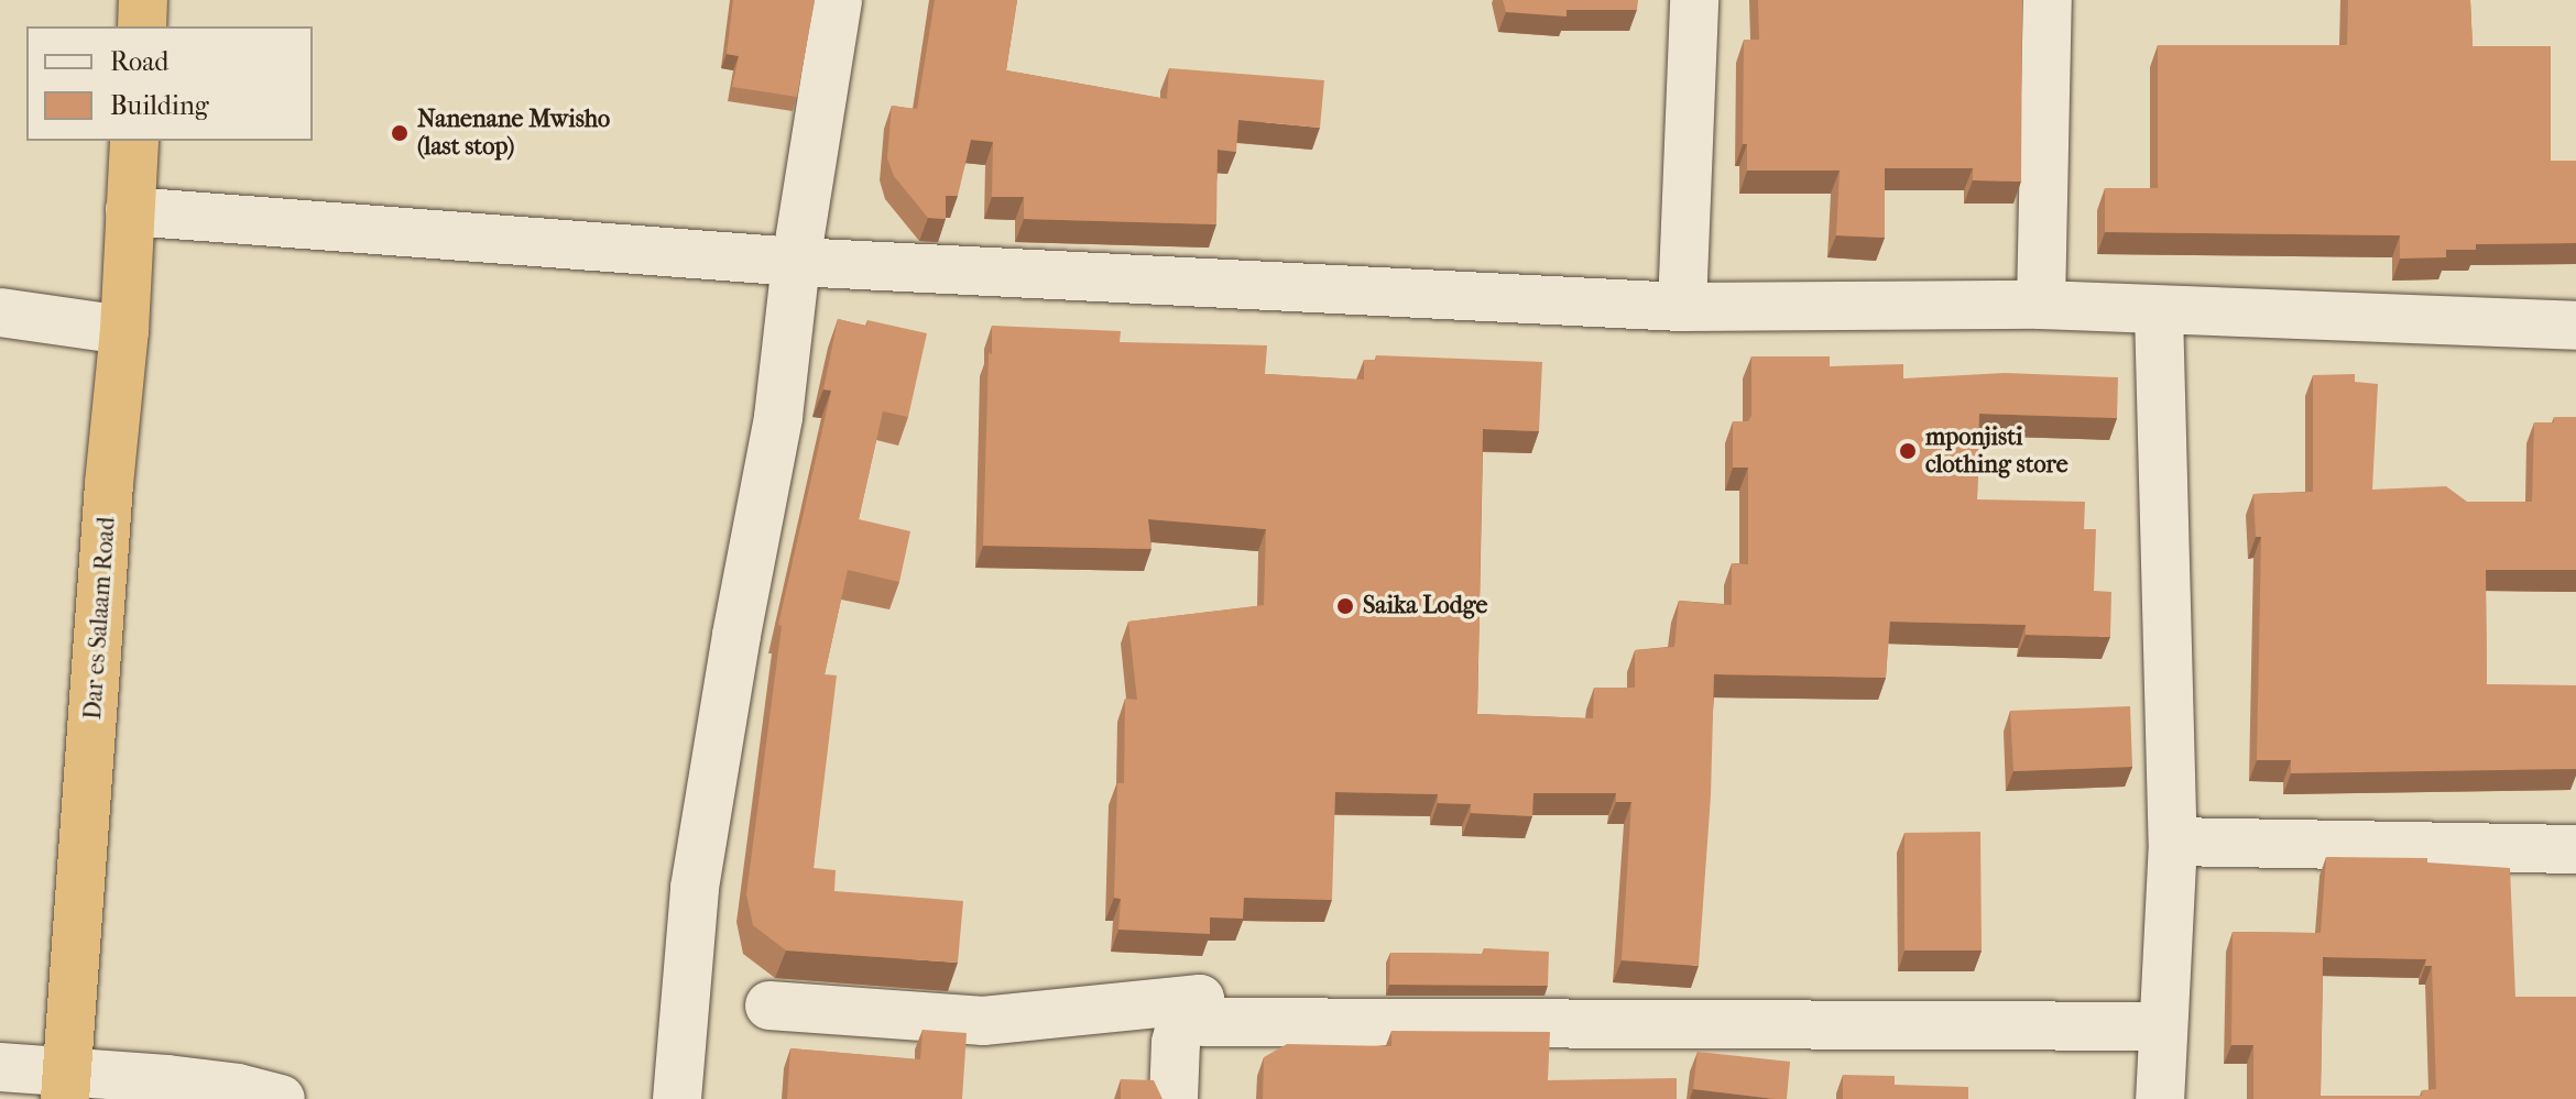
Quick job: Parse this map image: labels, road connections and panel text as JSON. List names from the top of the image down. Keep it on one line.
{"streets":{"highway":["Dar es Salaam Road"]},"places":["Nanenane Mwisho (last stop)","mponjisti clothing store","Saika Lodge"],"legend":["Road","Building"]}
